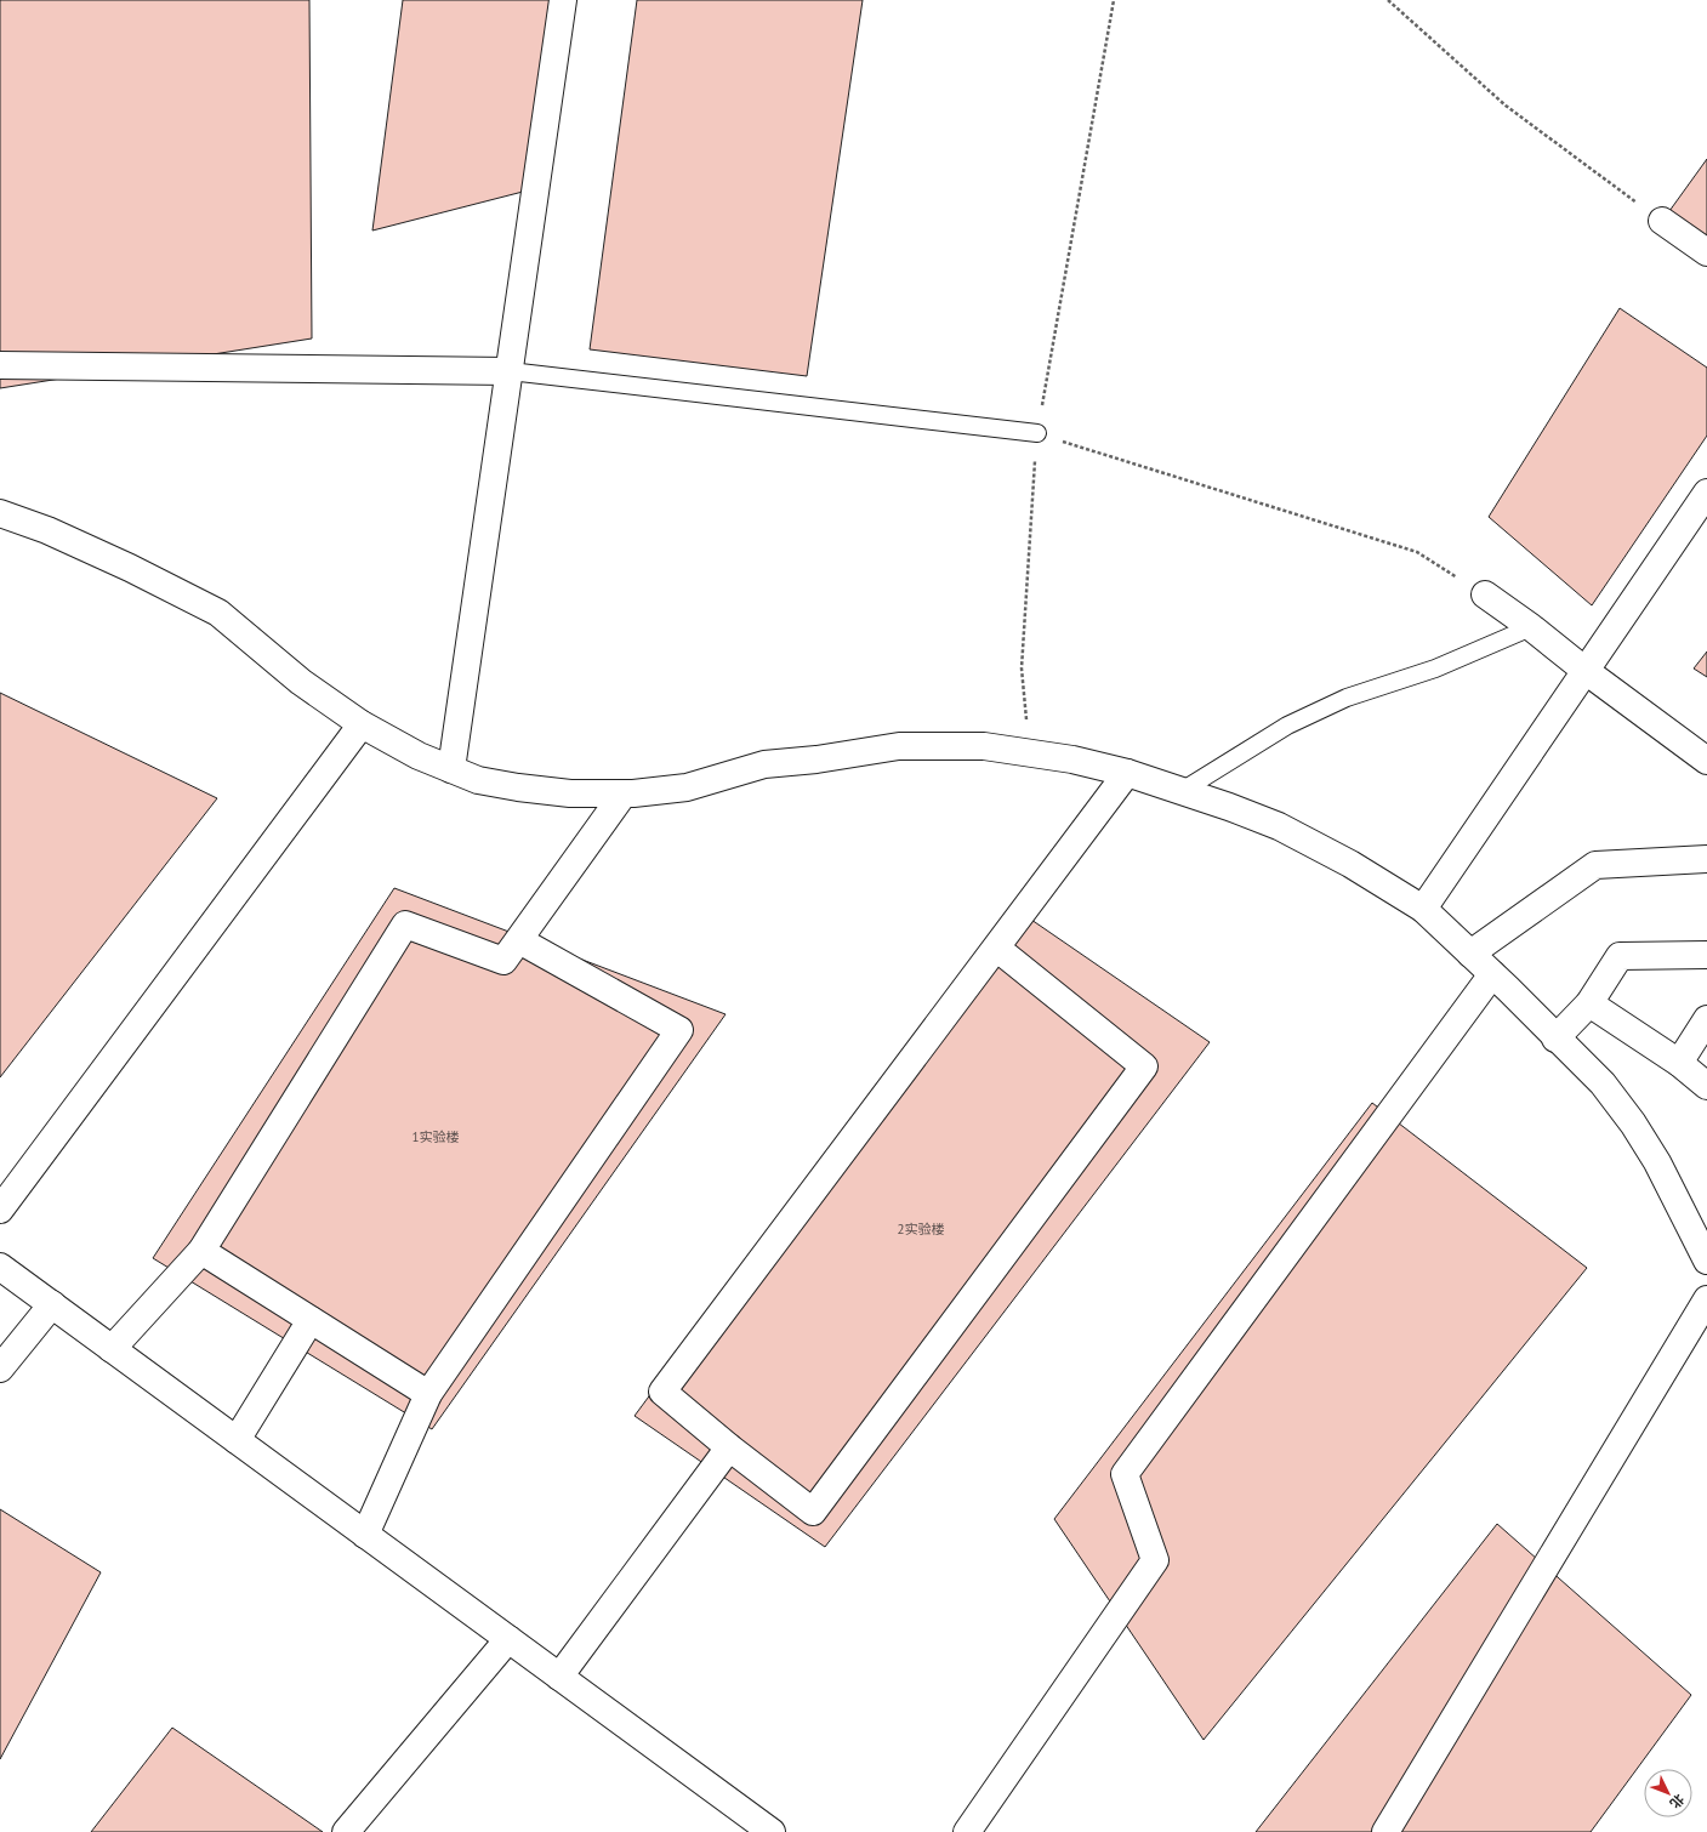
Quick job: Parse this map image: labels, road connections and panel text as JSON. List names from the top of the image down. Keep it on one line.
{"house_numbers":["1实验楼","2实验楼"],"north":"bottom right"}
